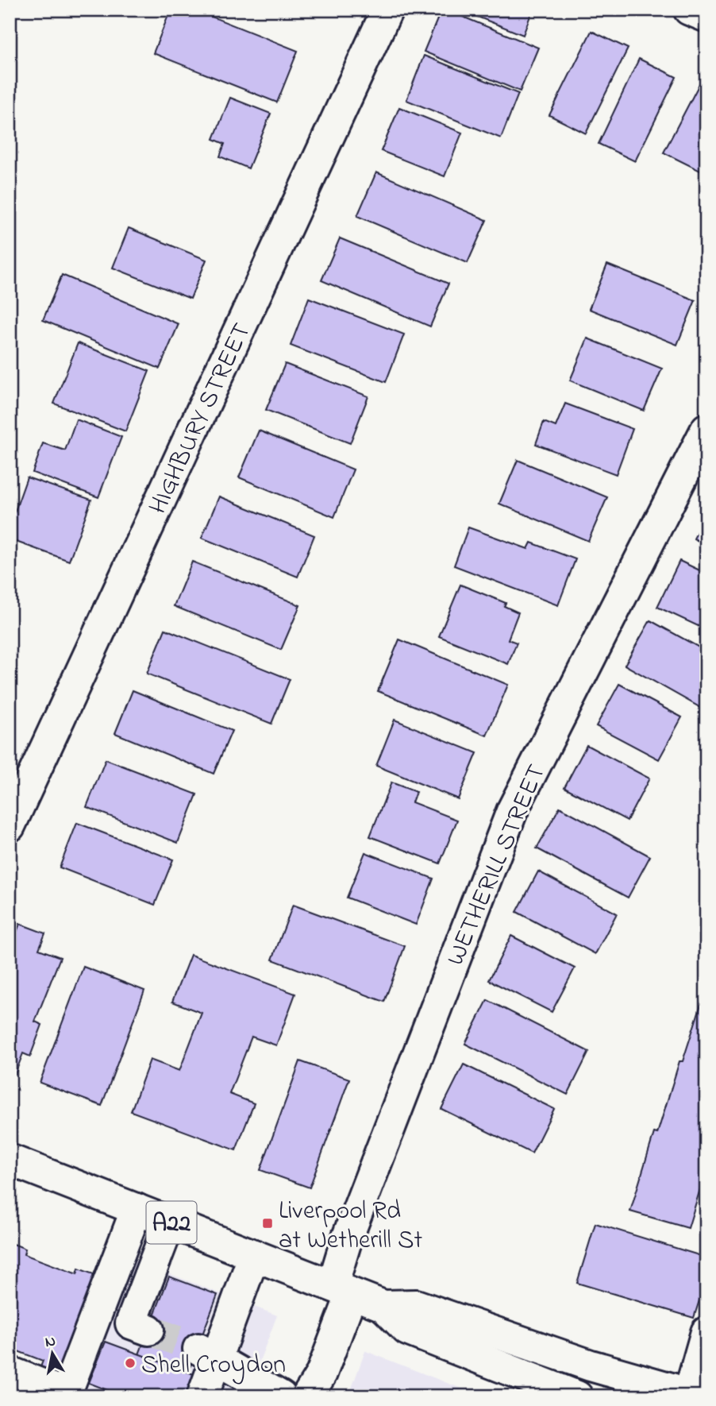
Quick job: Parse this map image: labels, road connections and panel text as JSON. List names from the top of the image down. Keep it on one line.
{"streets":{"main road":["HIGHBURY STREET","WETHERILL STREET","A22"]},"crossings":[["WETHERILL STREET","A22"]],"places":{"transit":["Liverpool Rd at Wetherill St"],"other":["Shell Croydon"]},"north":"top"}
